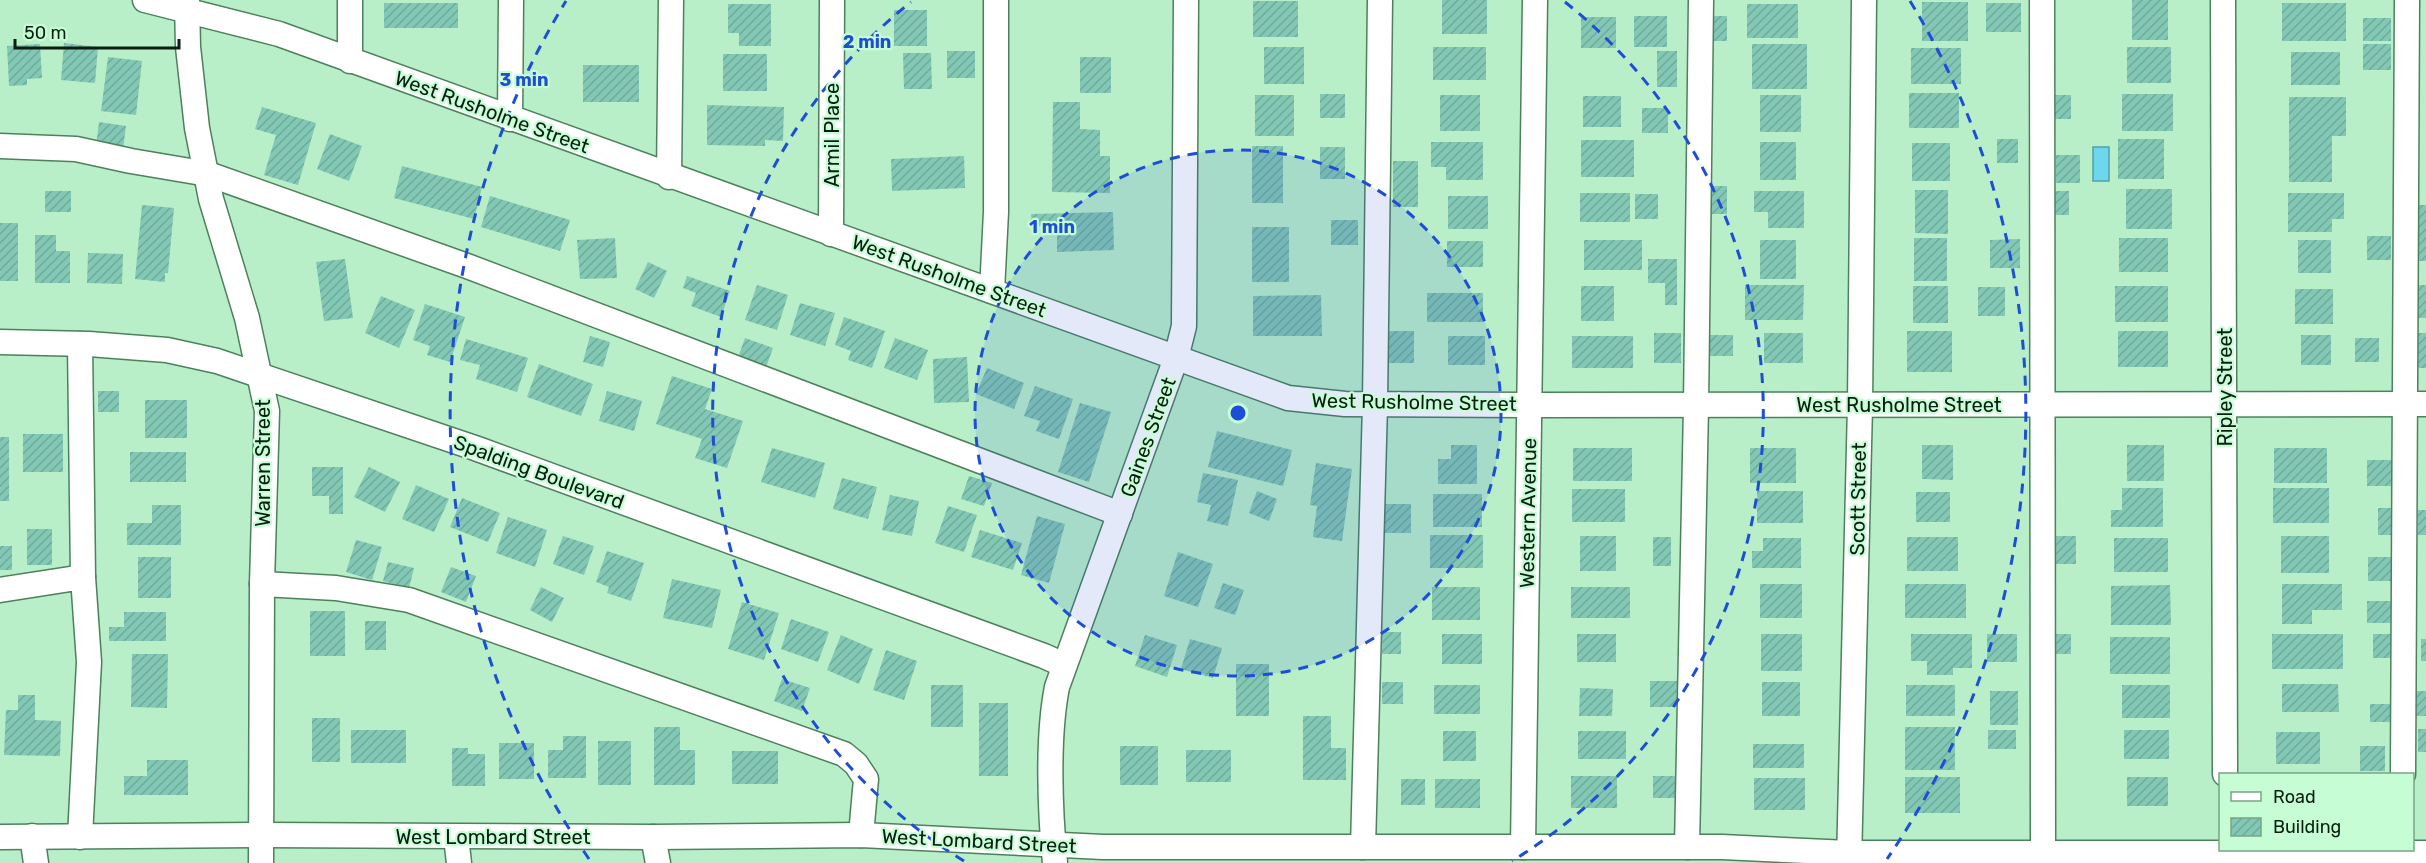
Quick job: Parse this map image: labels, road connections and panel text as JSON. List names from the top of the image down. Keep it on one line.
{"streets":{"street":["West Rusholme Street","Armil Place","Ripley Street","Gaines Street","Warren Street","Spalding Boulevard","Scott Street","Western Avenue","West Lombard Street"]},"crossings":[["West Rusholme Street","Armil Place"],["West Rusholme Street","Ripley Street"],["West Rusholme Street","Gaines Street"],["West Rusholme Street","Warren Street"],["West Rusholme Street","Scott Street"],["West Rusholme Street","Western Avenue"],["Gaines Street","Spalding Boulevard"],["Gaines Street","West Lombard Street"],["Warren Street","Spalding Boulevard"],["Warren Street","West Lombard Street"],["Scott Street","West Lombard Street"],["Western Avenue","West Lombard Street"]],"legend":["Road","Building"],"scale_bar":"50 m","rings":["2 min","3 min","1 min"]}
